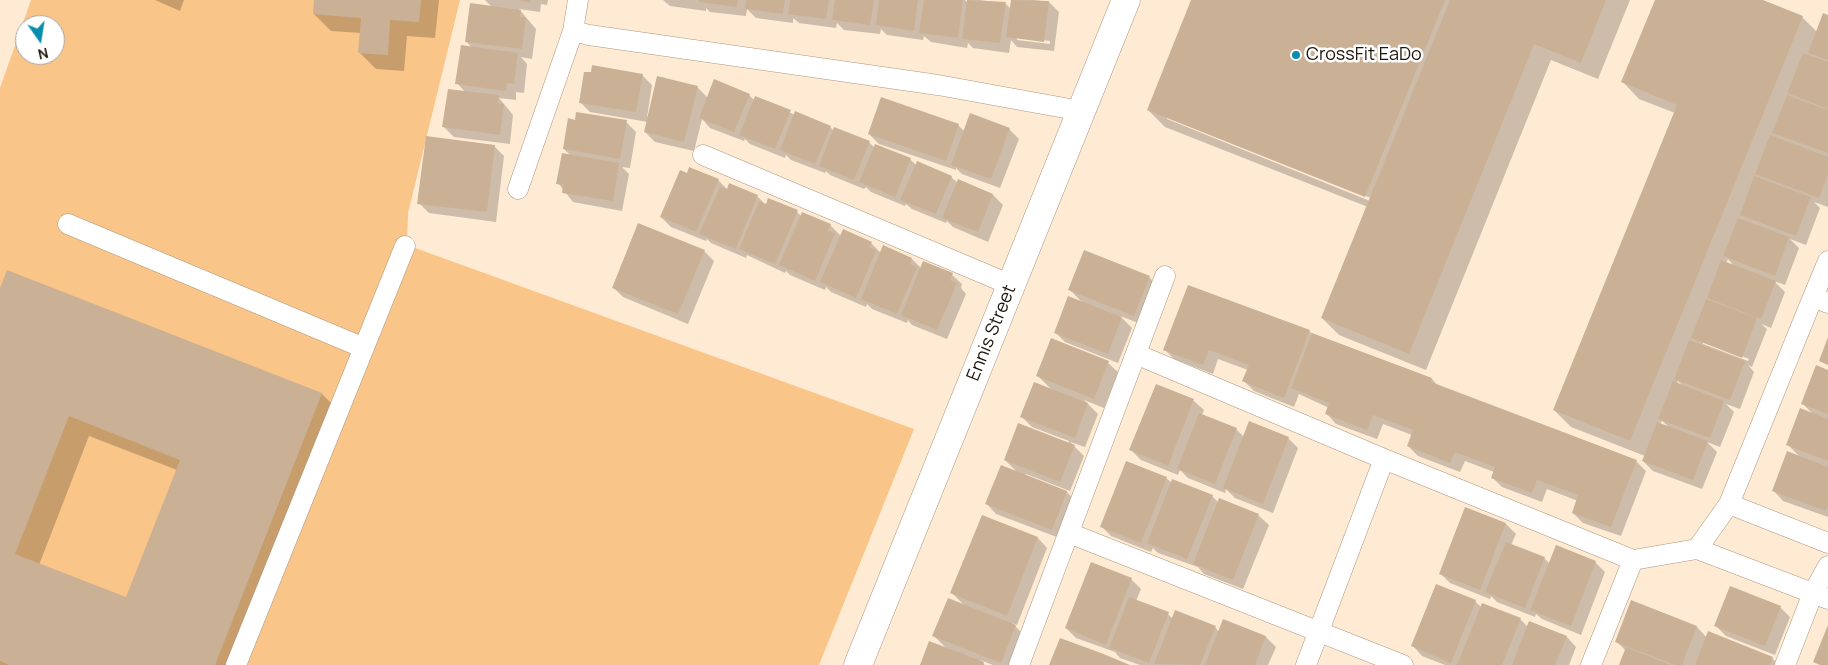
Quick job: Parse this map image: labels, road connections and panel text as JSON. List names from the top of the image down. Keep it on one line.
{"streets":{"street":["Ennis Street"]},"places":["CrossFit EaDo"],"north":"bottom"}
